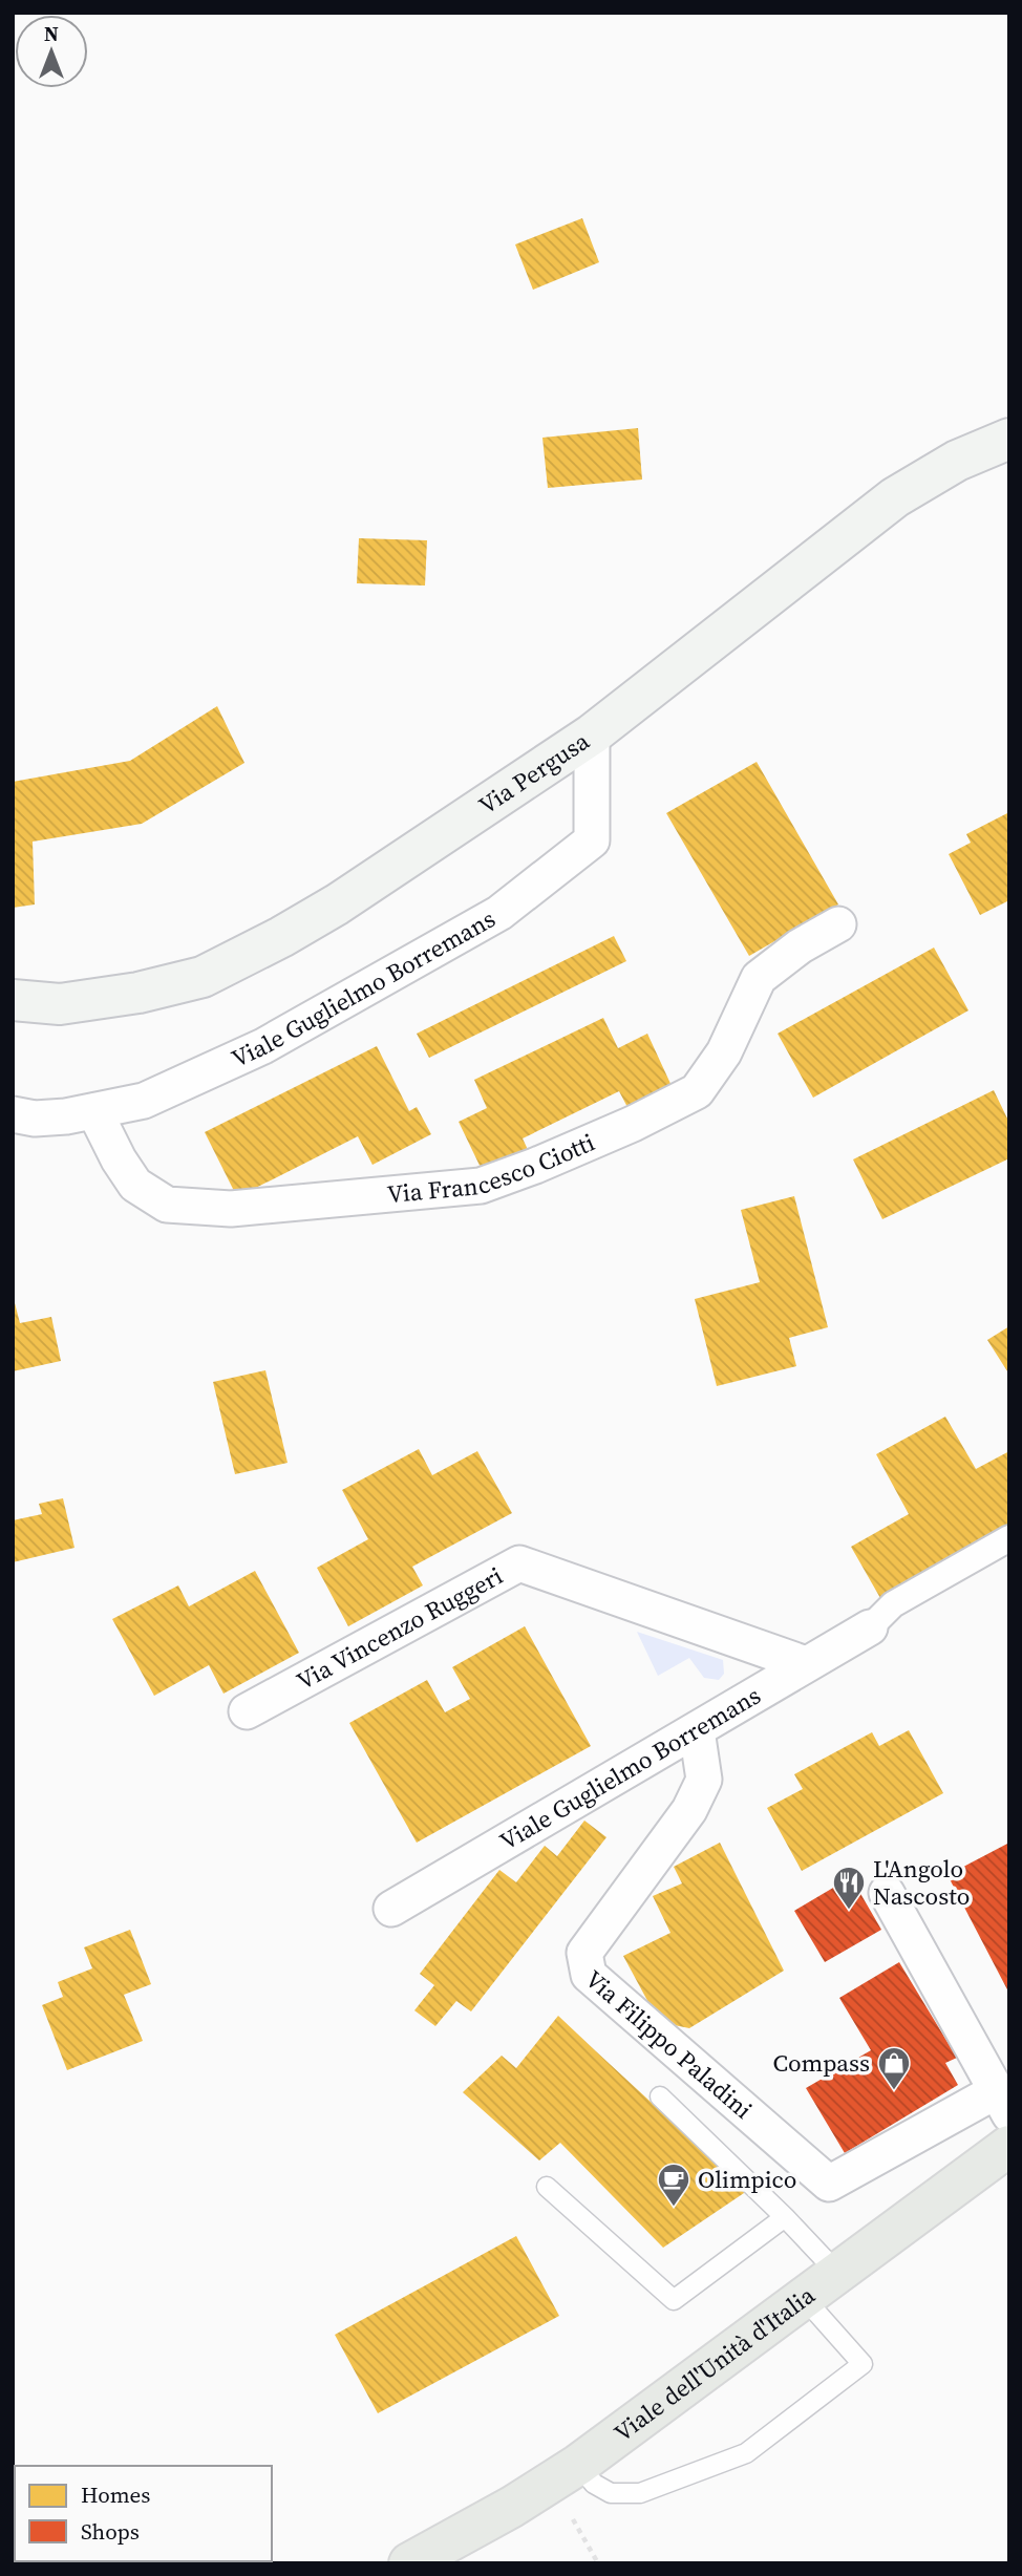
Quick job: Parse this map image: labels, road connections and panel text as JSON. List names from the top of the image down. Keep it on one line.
{"streets":{"main road":["Via Pergusa","Viale dell'Unità d'Italia"],"street":["Viale Guglielmo Borremans","Via Francesco Ciotti","Via Vincenzo Ruggeri","Via Filippo Paladini"]},"crossings":[["Via Pergusa","Viale Guglielmo Borremans"],["Viale Guglielmo Borremans","Via Francesco Ciotti"],["Viale Guglielmo Borremans","Via Vincenzo Ruggeri"],["Viale Guglielmo Borremans","Via Filippo Paladini"]],"places":{"restaurant":["L'Angolo Nascosto"],"shop":["Compass"],"cafe":["Olimpico"]},"legend":["Homes","Shops"],"north":"top"}
